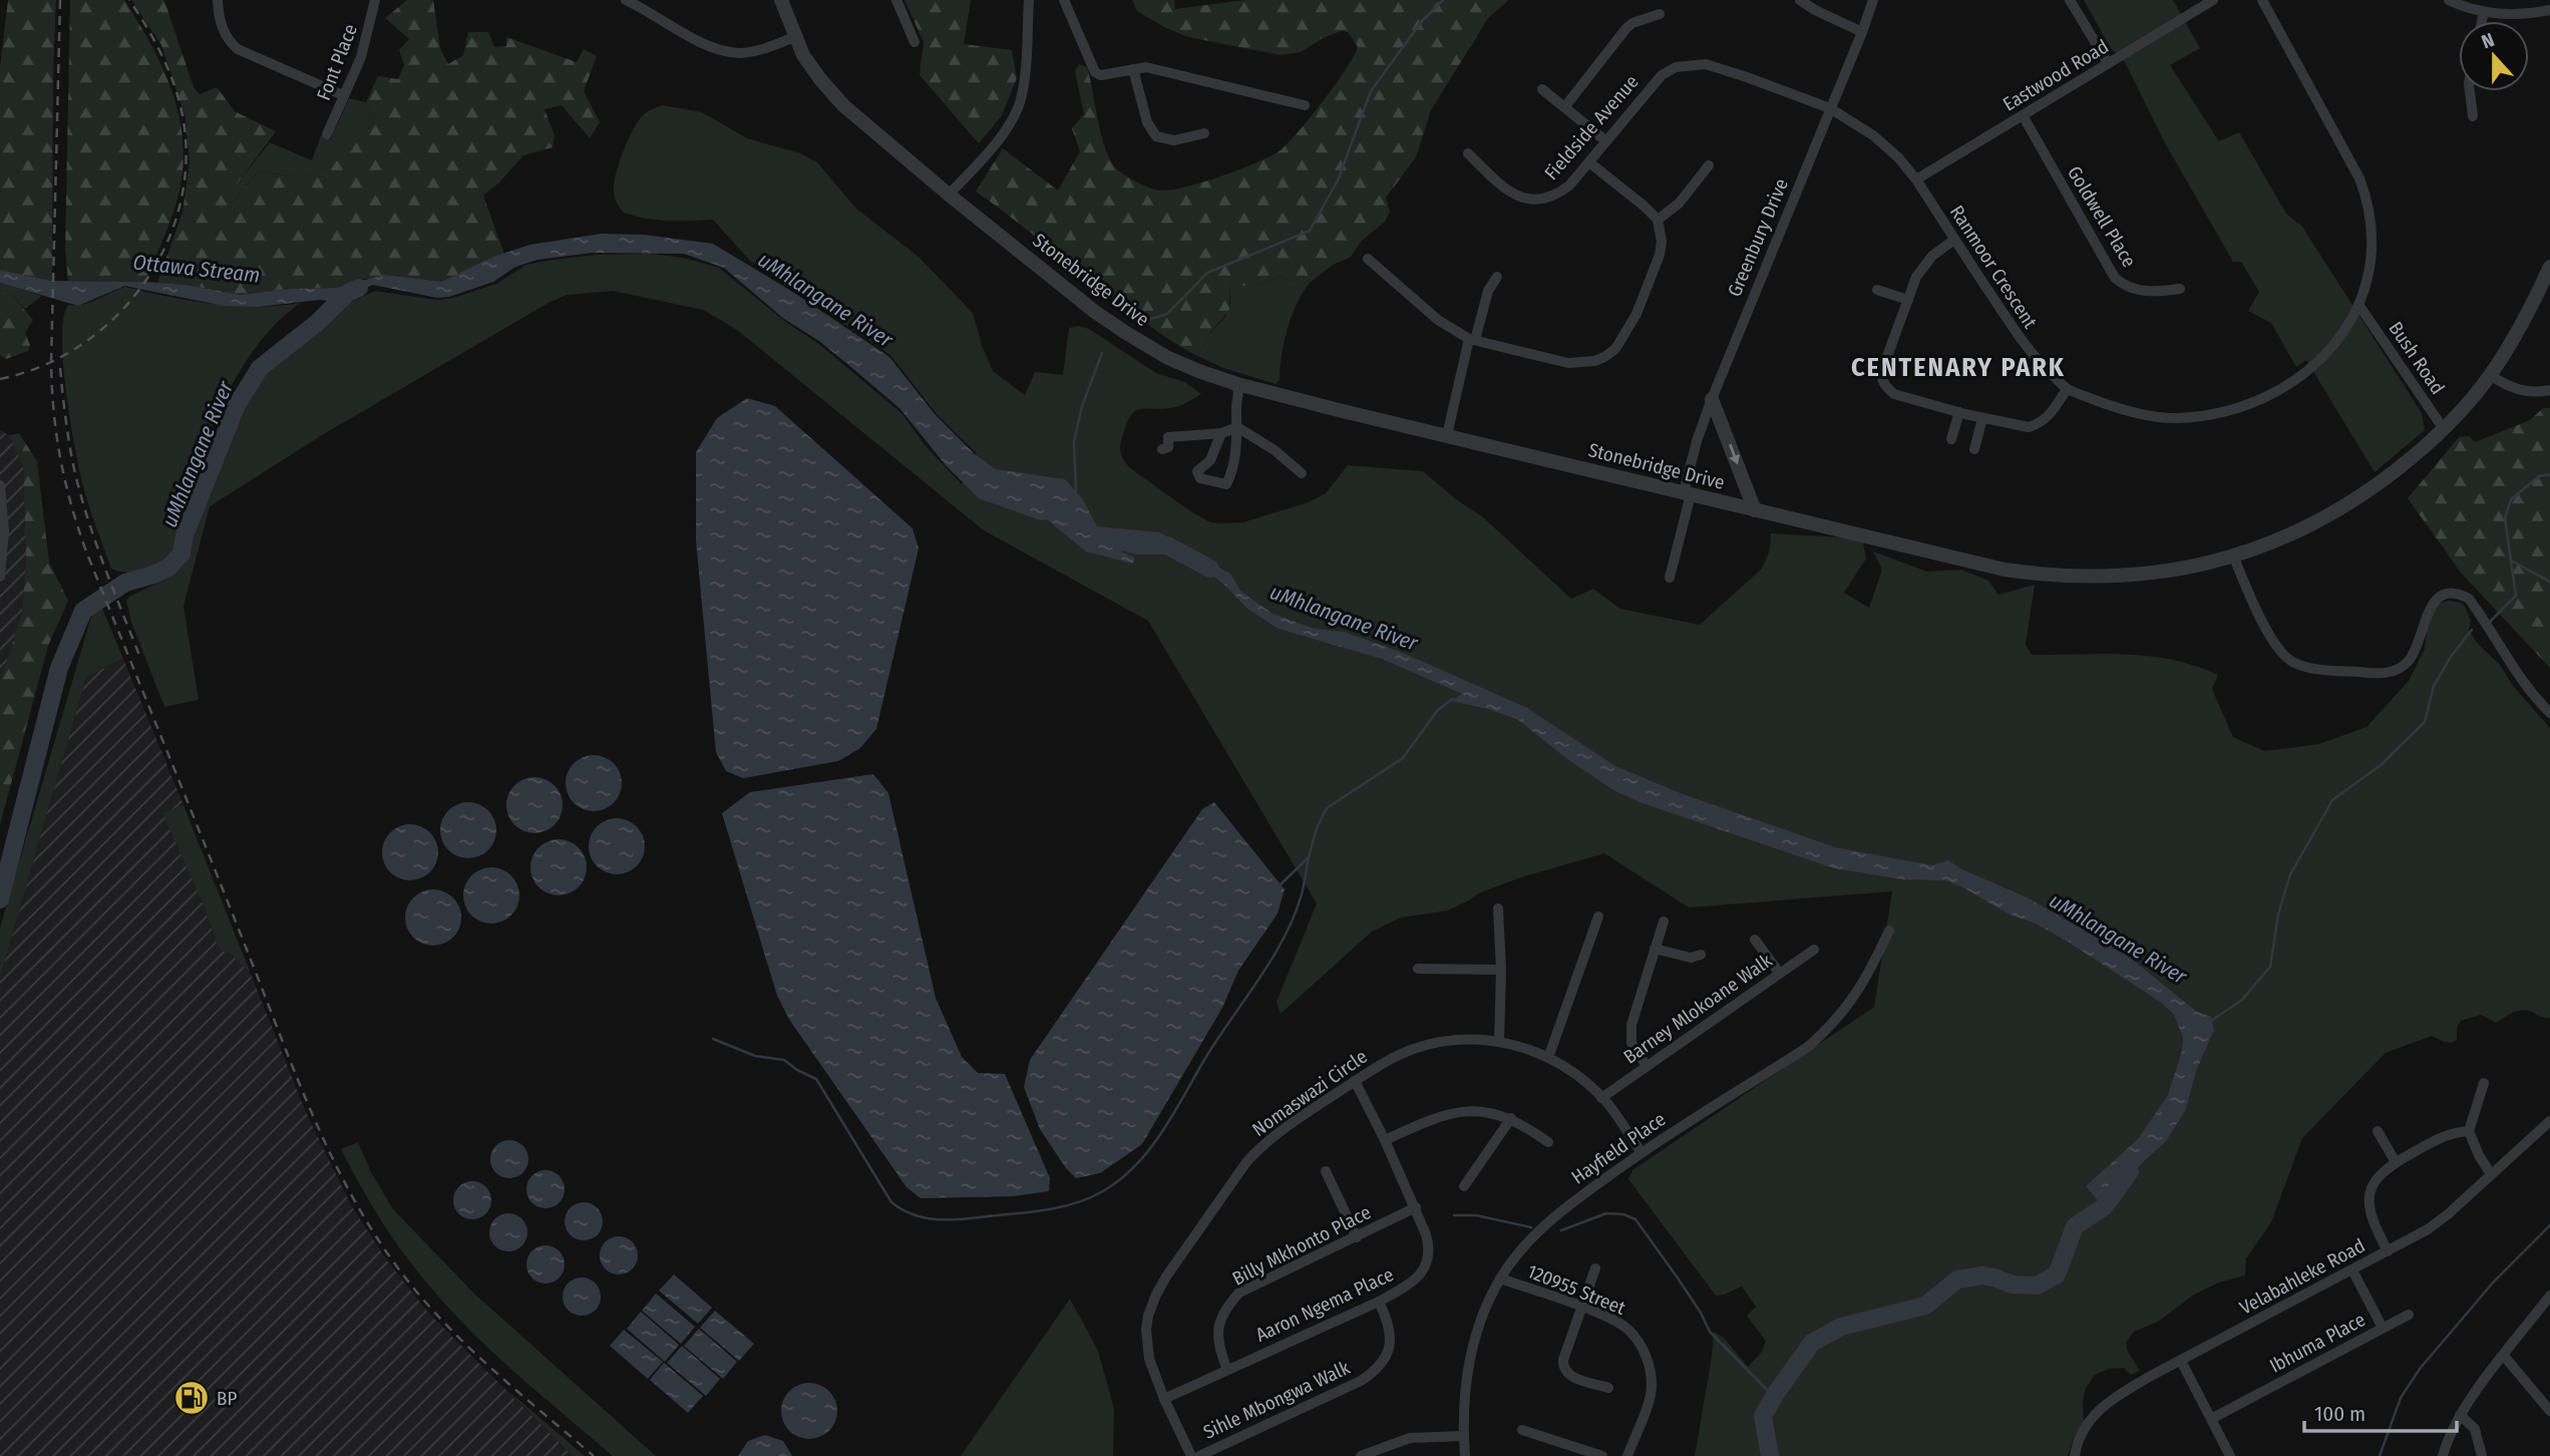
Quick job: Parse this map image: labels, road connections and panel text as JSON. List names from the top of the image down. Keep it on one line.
{"streets":{"street":["Font Place","Eastwood Road","Fieldside Avenue","Goldwell Place","Greenbury Drive","Ranmoor Crescent","Stonebridge Drive","Bush Road","Barney Mlokoane Walk","Nomaswazi Circle","Hayfield Place","Billy Mkhonto Place","Velabahleke Road","120955 Street","Aaron Ngema Place","Ibhuma Place","Sihle Mbongwa Walk"]},"crossings":[["Eastwood Road","Goldwell Place"],["Eastwood Road","Ranmoor Crescent"],["Fieldside Avenue","Greenbury Drive"],["Fieldside Avenue","Ranmoor Crescent"],["Greenbury Drive","Ranmoor Crescent"],["Greenbury Drive","Stonebridge Drive"],["Ranmoor Crescent","Bush Road"],["Stonebridge Drive","Bush Road"],["Barney Mlokoane Walk","Nomaswazi Circle"],["Nomaswazi Circle","Hayfield Place"],["Nomaswazi Circle","Aaron Ngema Place"],["Hayfield Place","120955 Street"],["Billy Mkhonto Place","Aaron Ngema Place"],["Velabahleke Road","Ibhuma Place"],["Aaron Ngema Place","Sihle Mbongwa Walk"]],"districts":["CENTENARY PARK"],"water":["Ottawa Stream","uMhlangane River"],"places":{"fuel station":["BP"]},"scale_bar":"100 m","north":"top"}
